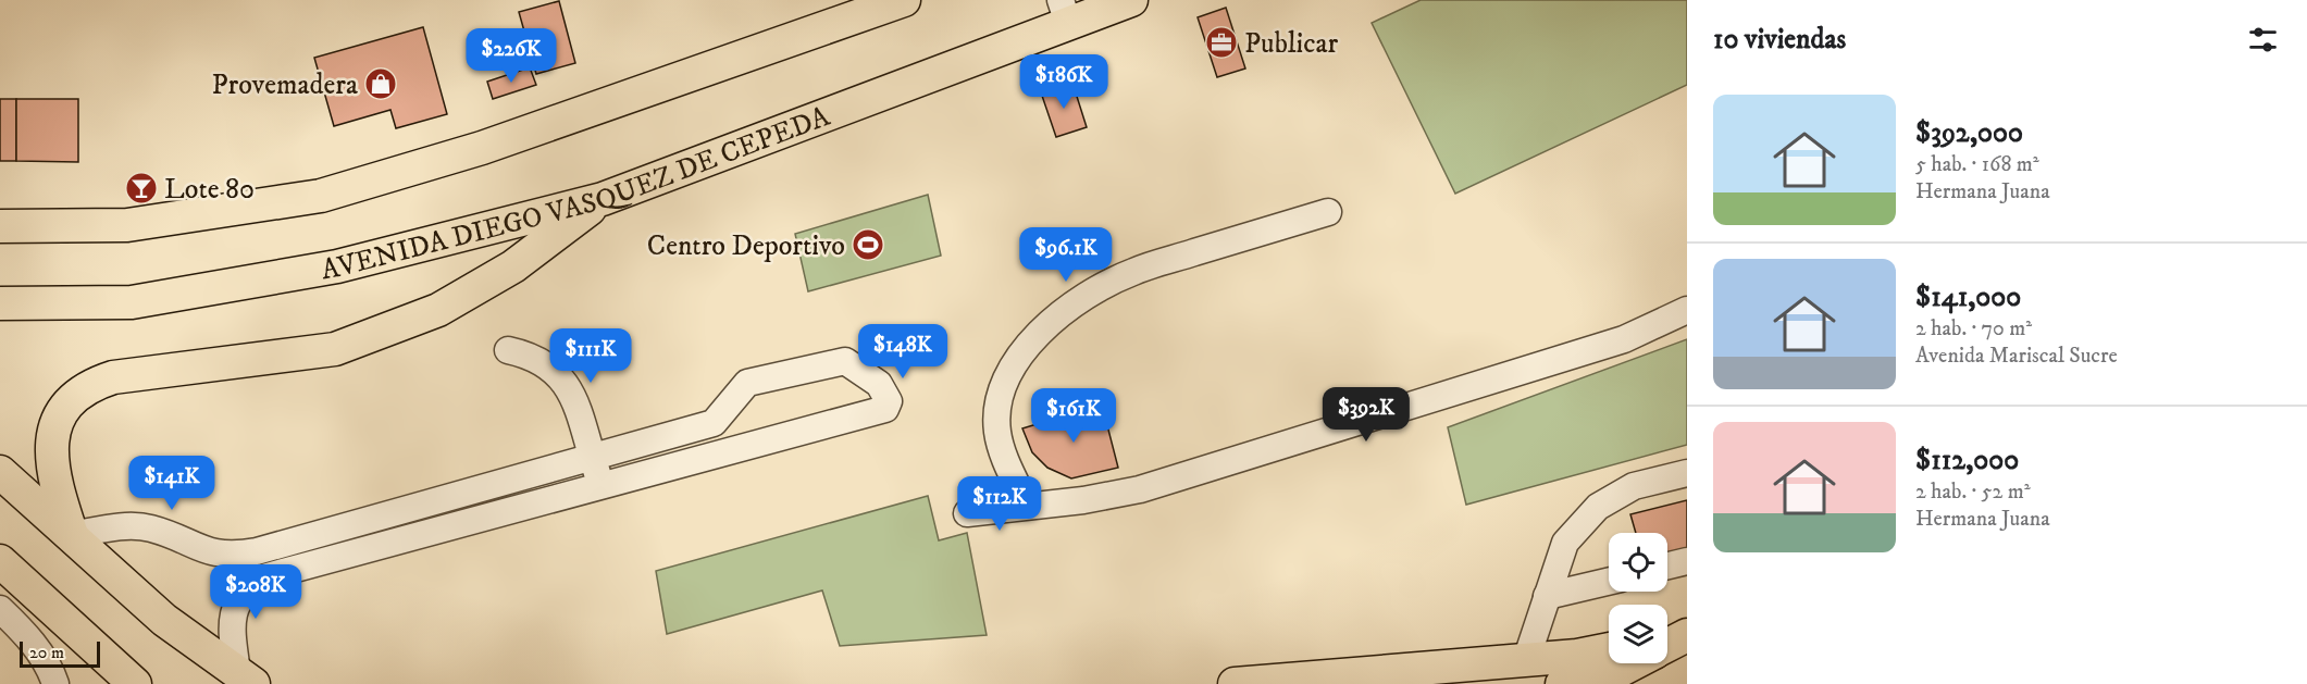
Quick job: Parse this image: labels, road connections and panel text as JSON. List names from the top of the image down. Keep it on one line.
{"streets":{"main road":["AVENIDA DIEGO VASQUEZ DE CEPEDA"]},"places":{"office":["Publicar"],"shop":["Provemadera"],"bar":["Lote 80"],"sports":["Centro Deportivo"]},"scale_bar":"20 m","page":{"heading":"10 viviendas","price":["$226K","$186K","$96.1K","$148K","$111K","$392K","$161K","$141K","$112K","$208K"],"list":[{"name":"$392,000","note":"5 hab. · 168 m² · Hermana Juana"},{"name":"$141,000","note":"2 hab. · 70 m² · Avenida Mariscal Sucre"},{"name":"$112,000","note":"2 hab. · 52 m² · Hermana Juana"}],"scale":"20 m"}}
